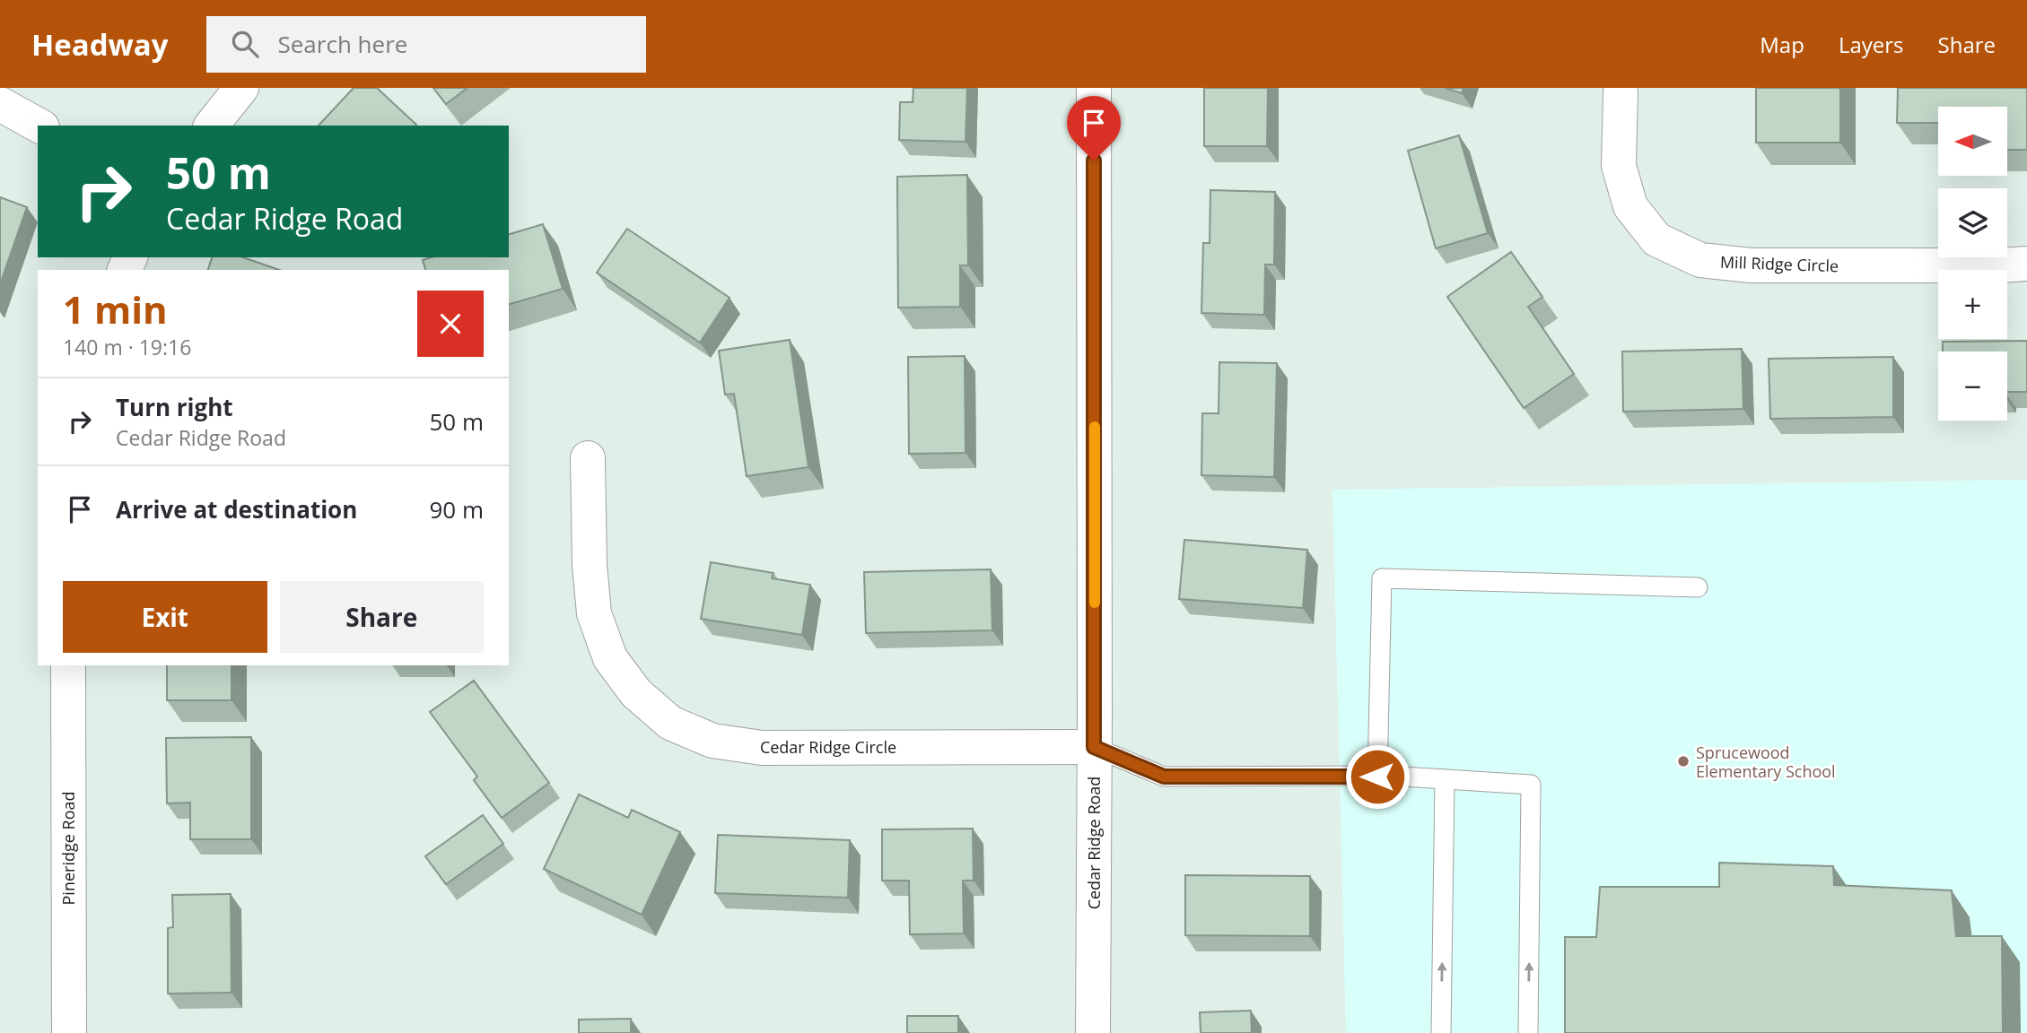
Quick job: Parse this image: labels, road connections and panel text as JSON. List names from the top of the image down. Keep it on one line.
{"streets":{"street":["Mill Ridge Circle","Cedar Ridge Circle","Cedar Ridge Road","Pineridge Road"]},"crossings":[["Cedar Ridge Circle","Cedar Ridge Road"]],"places":["Sprucewood Elementary School"],"north":"left","page":{"header":"Headway","search":"Search here","nav":["Map","Layers","Share"],"map_buttons":["+","−"],"turn":["50 m","Cedar Ridge Road"],"heading":["1 min","140 m · 19:16"],"list":[{"name":"Turn right","note":"Cedar Ridge Road","value":"50 m"},{"name":"Arrive at destination","value":"90 m"}],"buttons":["Exit","Share"]}}
